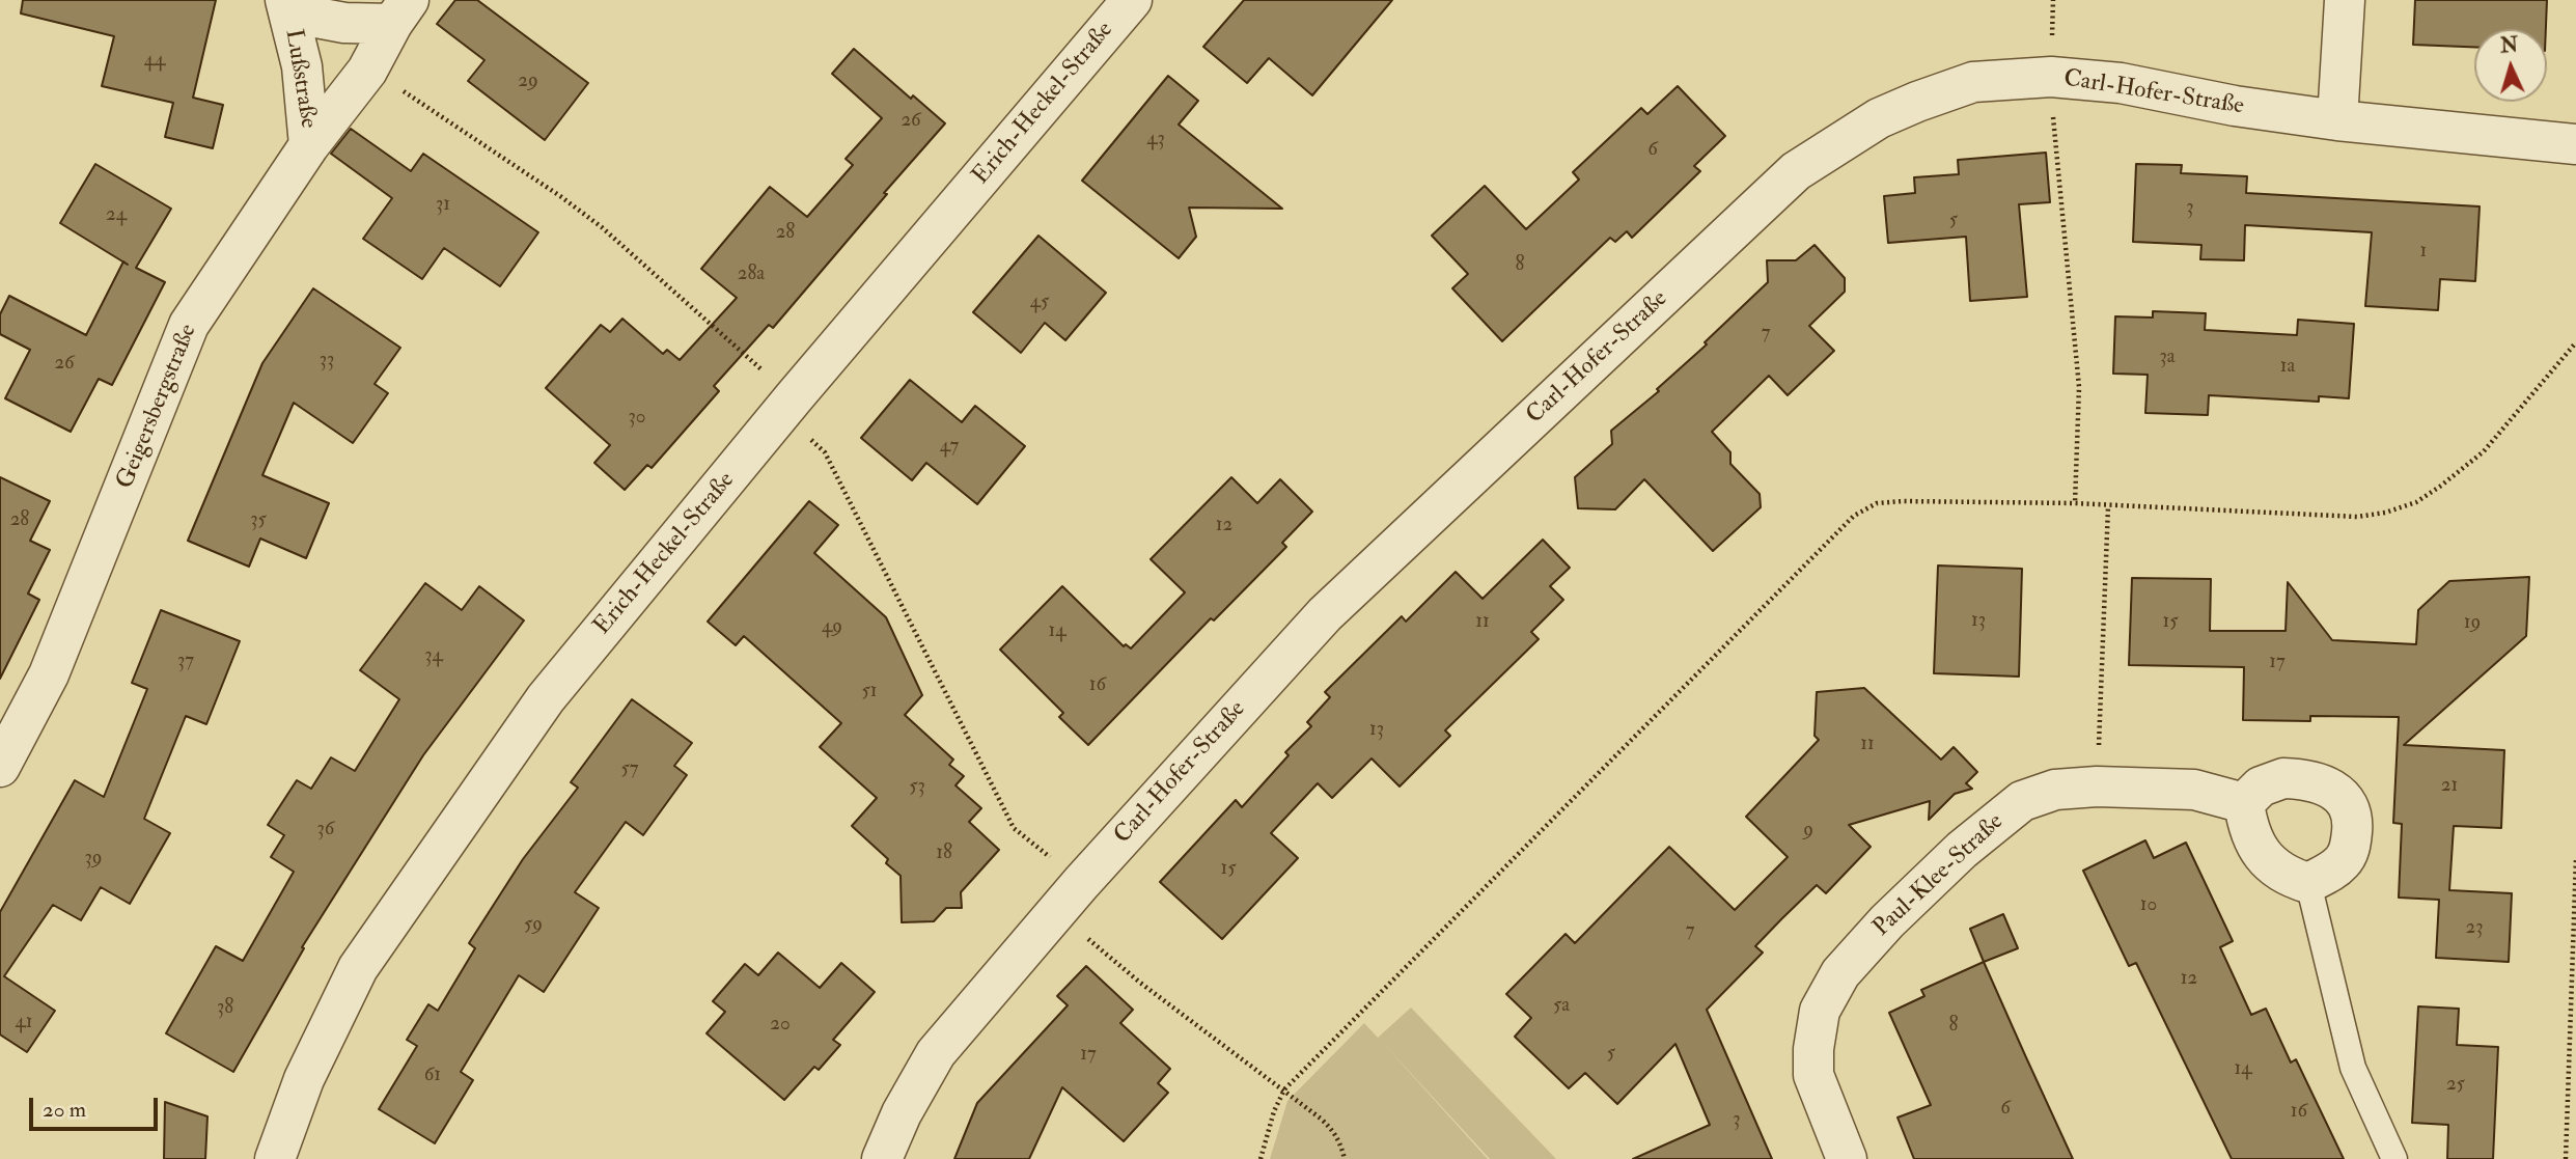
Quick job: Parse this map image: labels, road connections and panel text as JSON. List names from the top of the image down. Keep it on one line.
{"streets":{"street":["Lußstraße","Carl-Hofer-Straße","Erich-Heckel-Straße","Geigersbergstraße","Paul-Klee-Straße"]},"crossings":[["Lußstraße","Geigersbergstraße"]],"house_numbers":["44","29","26","43","6","31","3","24","5","28","1","8","28a","45","7","3a","33","26","1a","30","47","28","35","12","13","11","15","19","49","14","34","37","17","16","51","13","11","57","21","53","36","9","18","39","15","10","59","23","7","12","5a","38","41","20","8","5","17","14","61","25","6","16","3"],"scale_bar":"20 m","north":"top"}
